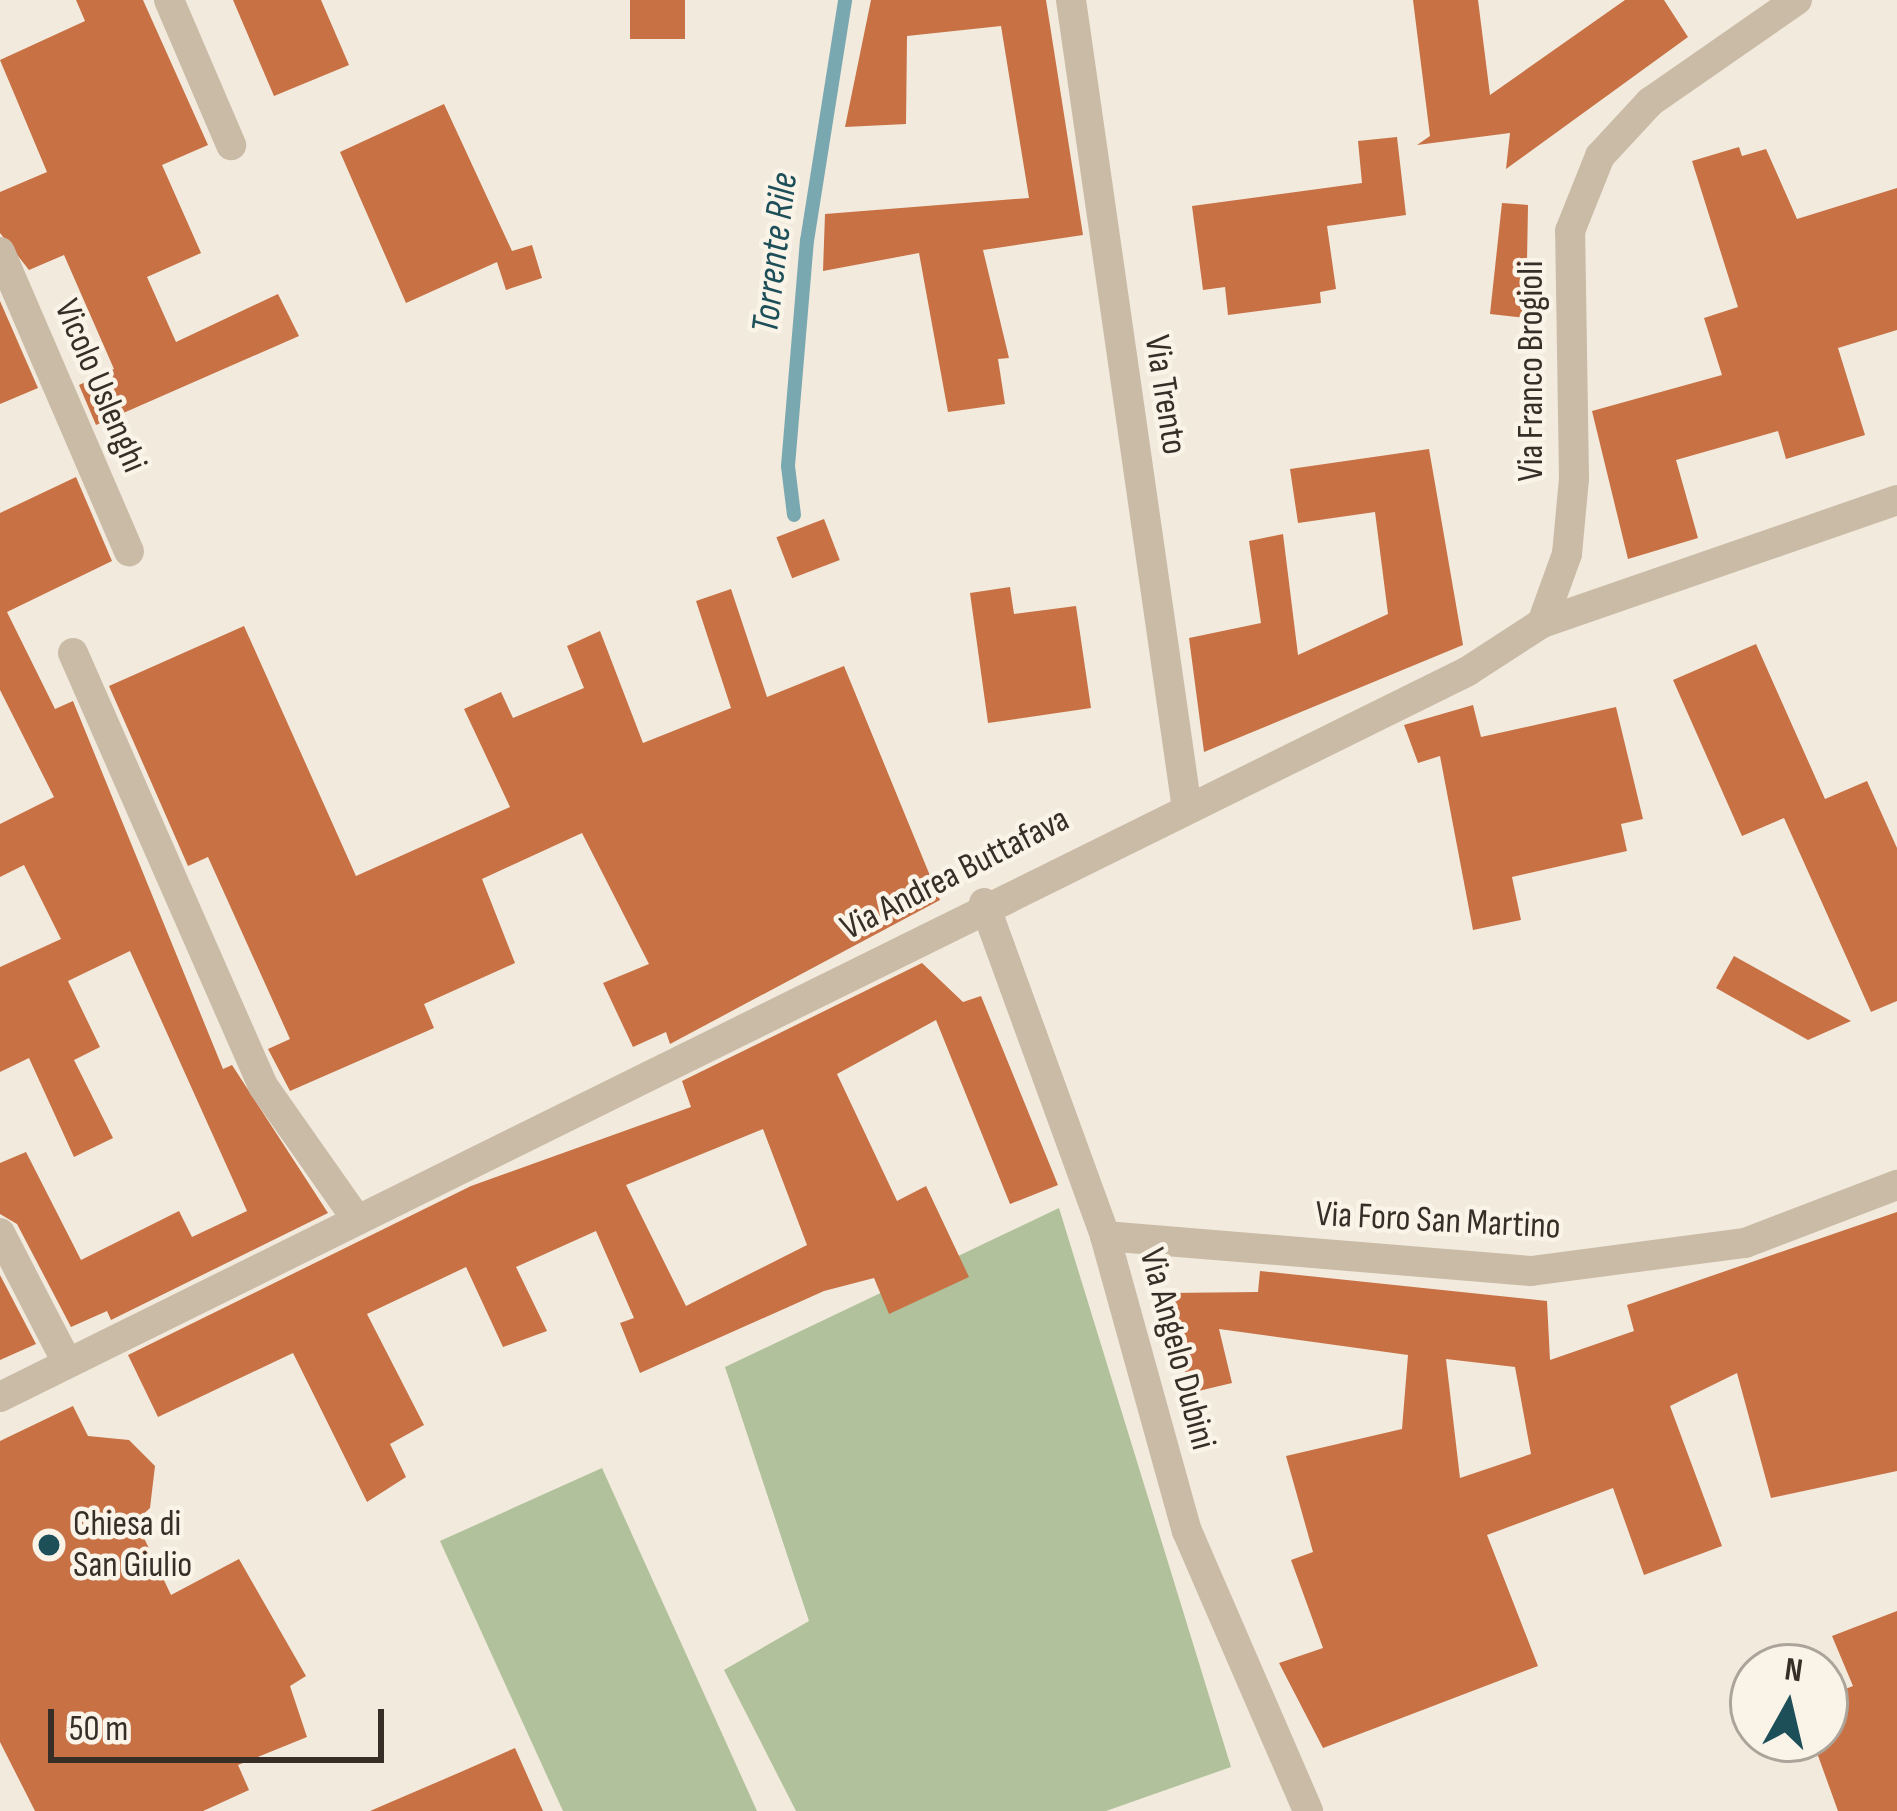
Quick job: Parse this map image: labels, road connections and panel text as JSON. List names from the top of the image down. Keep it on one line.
{"streets":{"street":["Via Franco Brogioli","Vicolo Uslenghi","Via Trento","Via Andrea Buttafava","Via Foro San Martino","Via Angelo Dubini"]},"crossings":[["Via Franco Brogioli","Via Andrea Buttafava"],["Via Trento","Via Andrea Buttafava"],["Via Andrea Buttafava","Via Angelo Dubini"],["Via Foro San Martino","Via Angelo Dubini"]],"water":["Torrente Rile"],"places":["Chiesa di San Giulio"],"scale_bar":"50 m","north":"top"}
